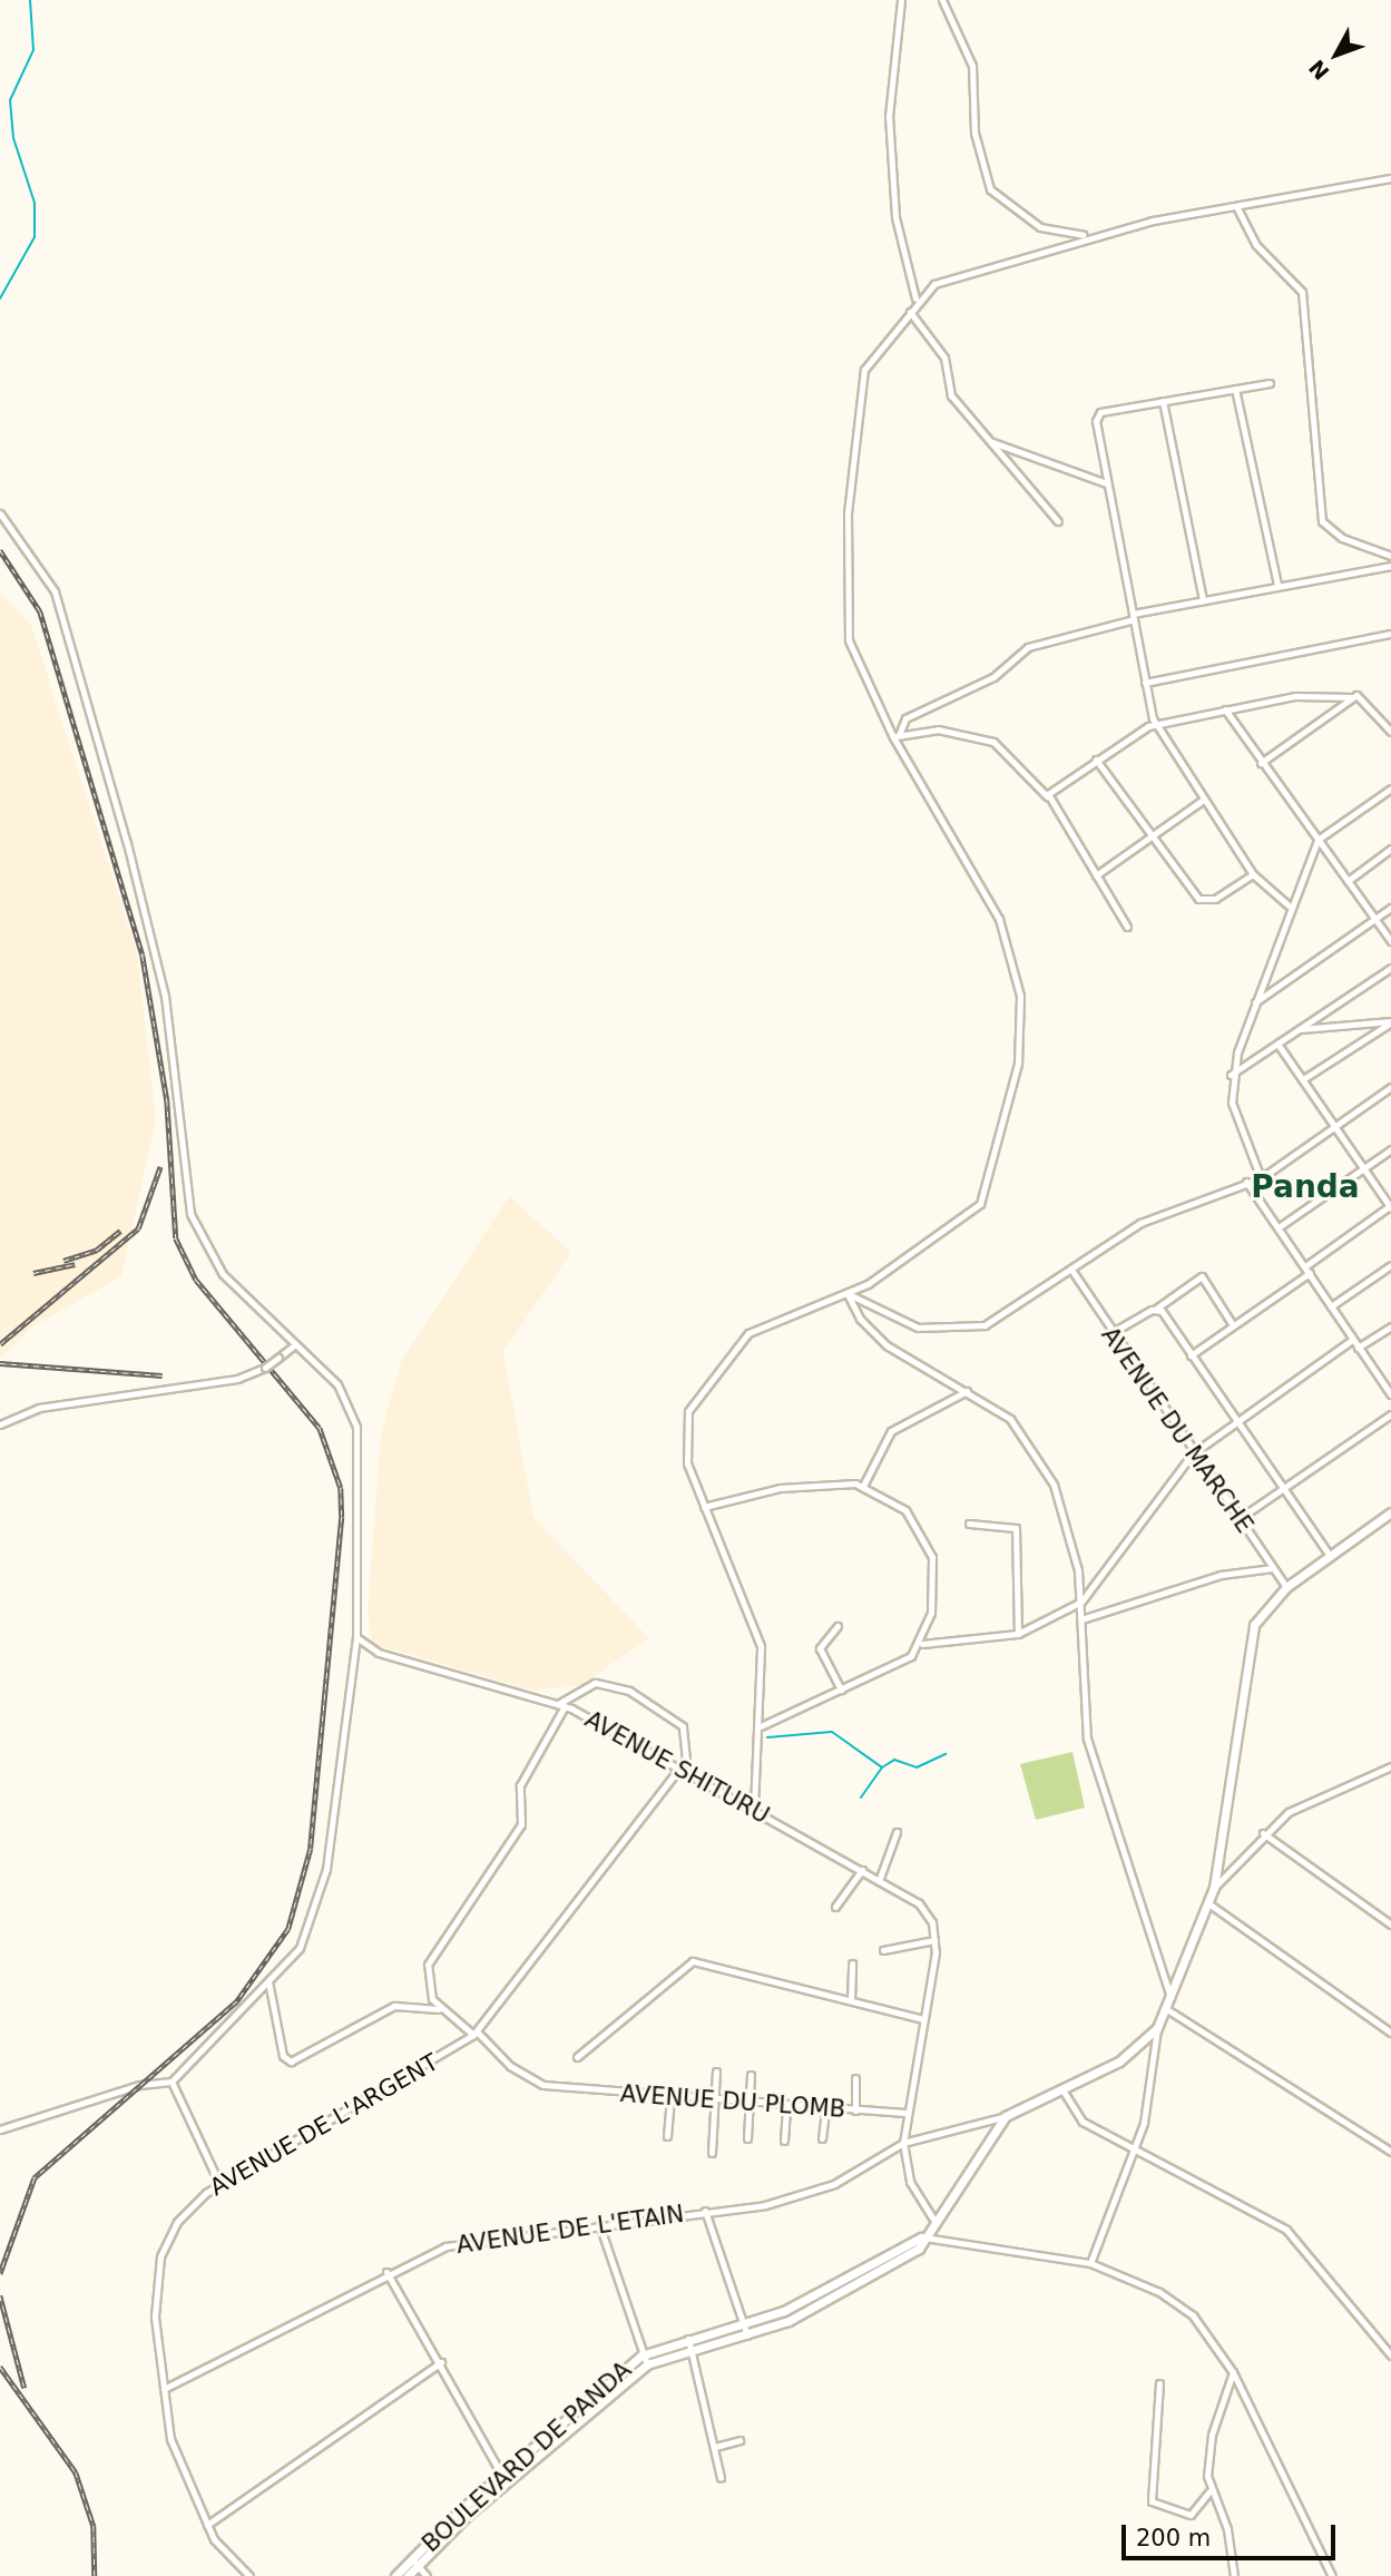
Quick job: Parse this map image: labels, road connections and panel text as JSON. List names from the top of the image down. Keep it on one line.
{"streets":{"street":["AVENUE DU MARCHE","AVENUE SHITURU","AVENUE DU PLOMB","AVENUE DE L'ARGENT","AVENUE DE L'ETAIN","BOULEVARD DE PANDA"]},"crossings":[["AVENUE SHITURU","AVENUE DE L'ARGENT"],["AVENUE DU PLOMB","AVENUE DE L'ARGENT"],["AVENUE DE L'ARGENT","AVENUE DE L'ETAIN"],["AVENUE DE L'ETAIN","BOULEVARD DE PANDA"]],"districts":["Panda"],"scale_bar":"200 m","north":"bottom left"}
